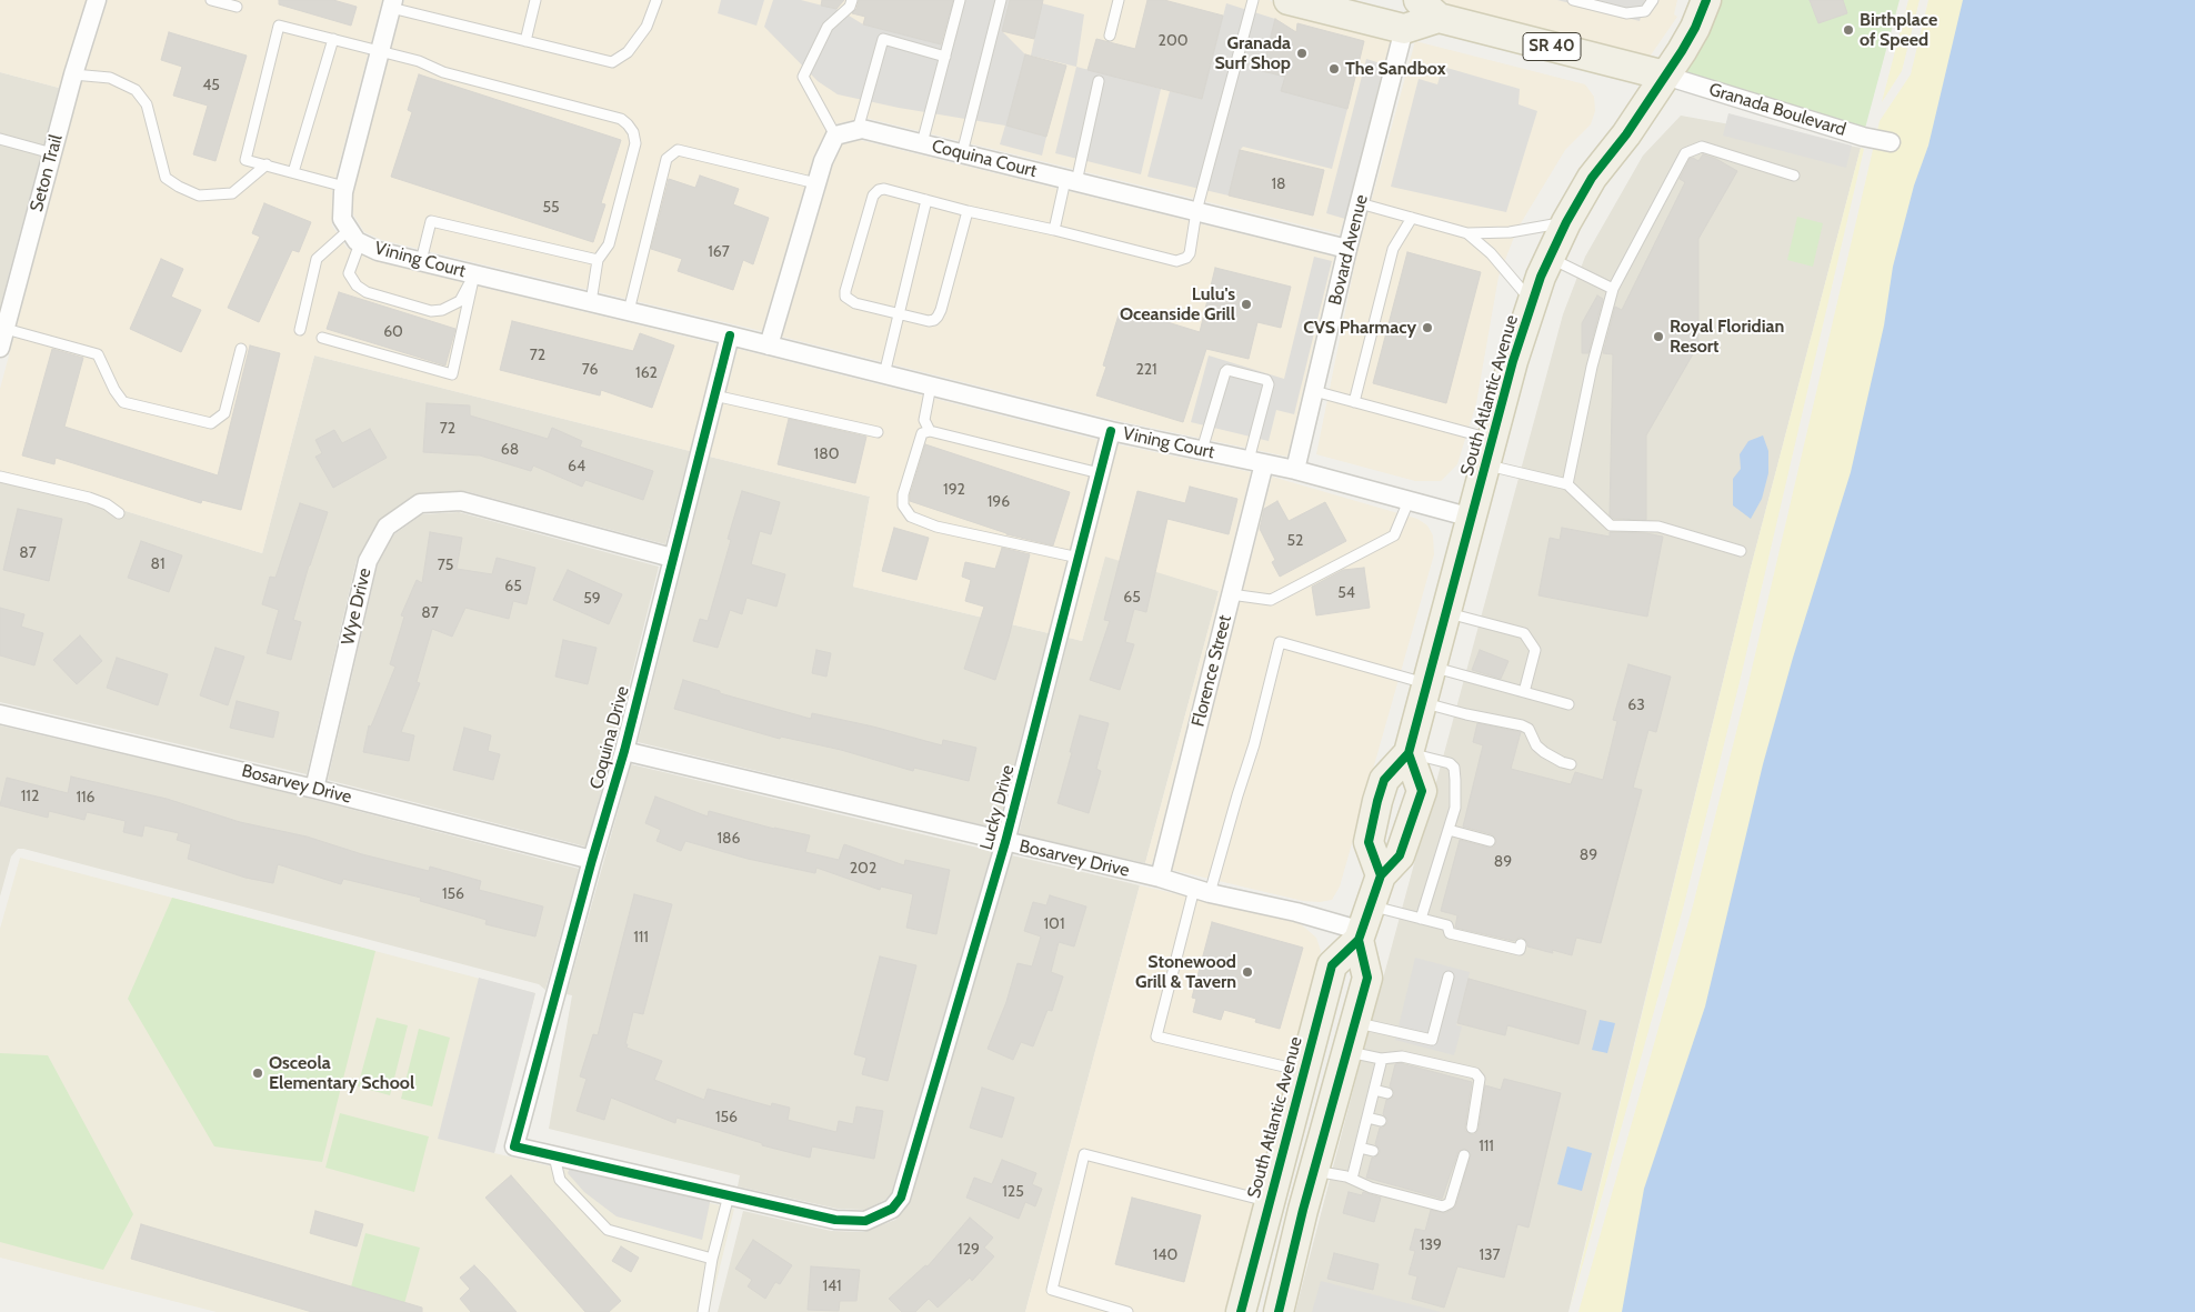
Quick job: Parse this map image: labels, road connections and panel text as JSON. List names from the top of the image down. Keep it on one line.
{"streets":{"main road":["SR 40","South Atlantic Avenue"],"street":["Granada Boulevard","Coquina Court","Seton Trail","Bovard Avenue","Vining Court","Wye Drive","Florence Street","Coquina Drive","Bosarvey Drive","Lucky Drive"]},"crossings":[["SR 40","Granada Boulevard"],["SR 40","Bovard Avenue"],["SR 40","South Atlantic Avenue"],["Granada Boulevard","South Atlantic Avenue"],["Coquina Court","Bovard Avenue"],["Bovard Avenue","Vining Court"],["Vining Court","South Atlantic Avenue"],["Vining Court","Florence Street"],["Vining Court","Coquina Drive"],["Vining Court","Lucky Drive"],["South Atlantic Avenue","Bosarvey Drive"],["Wye Drive","Coquina Drive"],["Wye Drive","Bosarvey Drive"],["Florence Street","Bosarvey Drive"],["Coquina Drive","Bosarvey Drive"],["Coquina Drive","Lucky Drive"],["Bosarvey Drive","Lucky Drive"]],"places":["Birthplace of Speed","Granada Surf Shop","The Sandbox","Lulu's Oceanside Grill","CVS Pharmacy","Royal Floridian Resort","Stonewood Grill & Tavern","Osceola Elementary School"],"house_numbers":["200","45","18","55","167","60","72","76","221","162","72","68","180","64","192","196","52","87","81","75","65","54","65","59","87","63","112","116","186","89","89","202","156","101","111","156","111","125","139","129","140","137","141"]}
